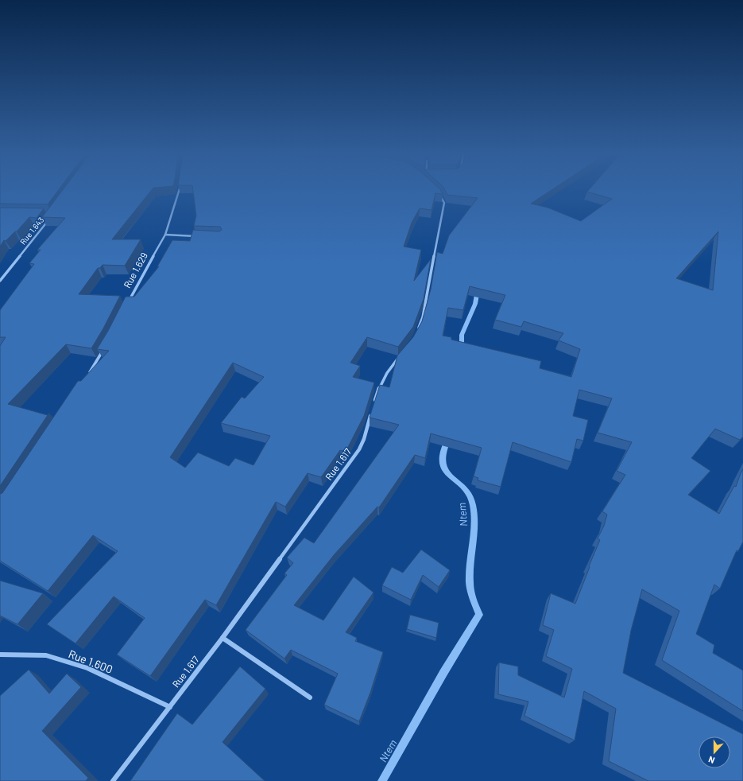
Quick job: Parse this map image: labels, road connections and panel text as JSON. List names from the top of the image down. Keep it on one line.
{"streets":{"street":["Rue 1.643","Rue 1.629","Rue 1.617","Rue 1.600"]},"crossings":[["Rue 1.617","Rue 1.600"]],"water":["Ntem"],"north":"bottom"}
